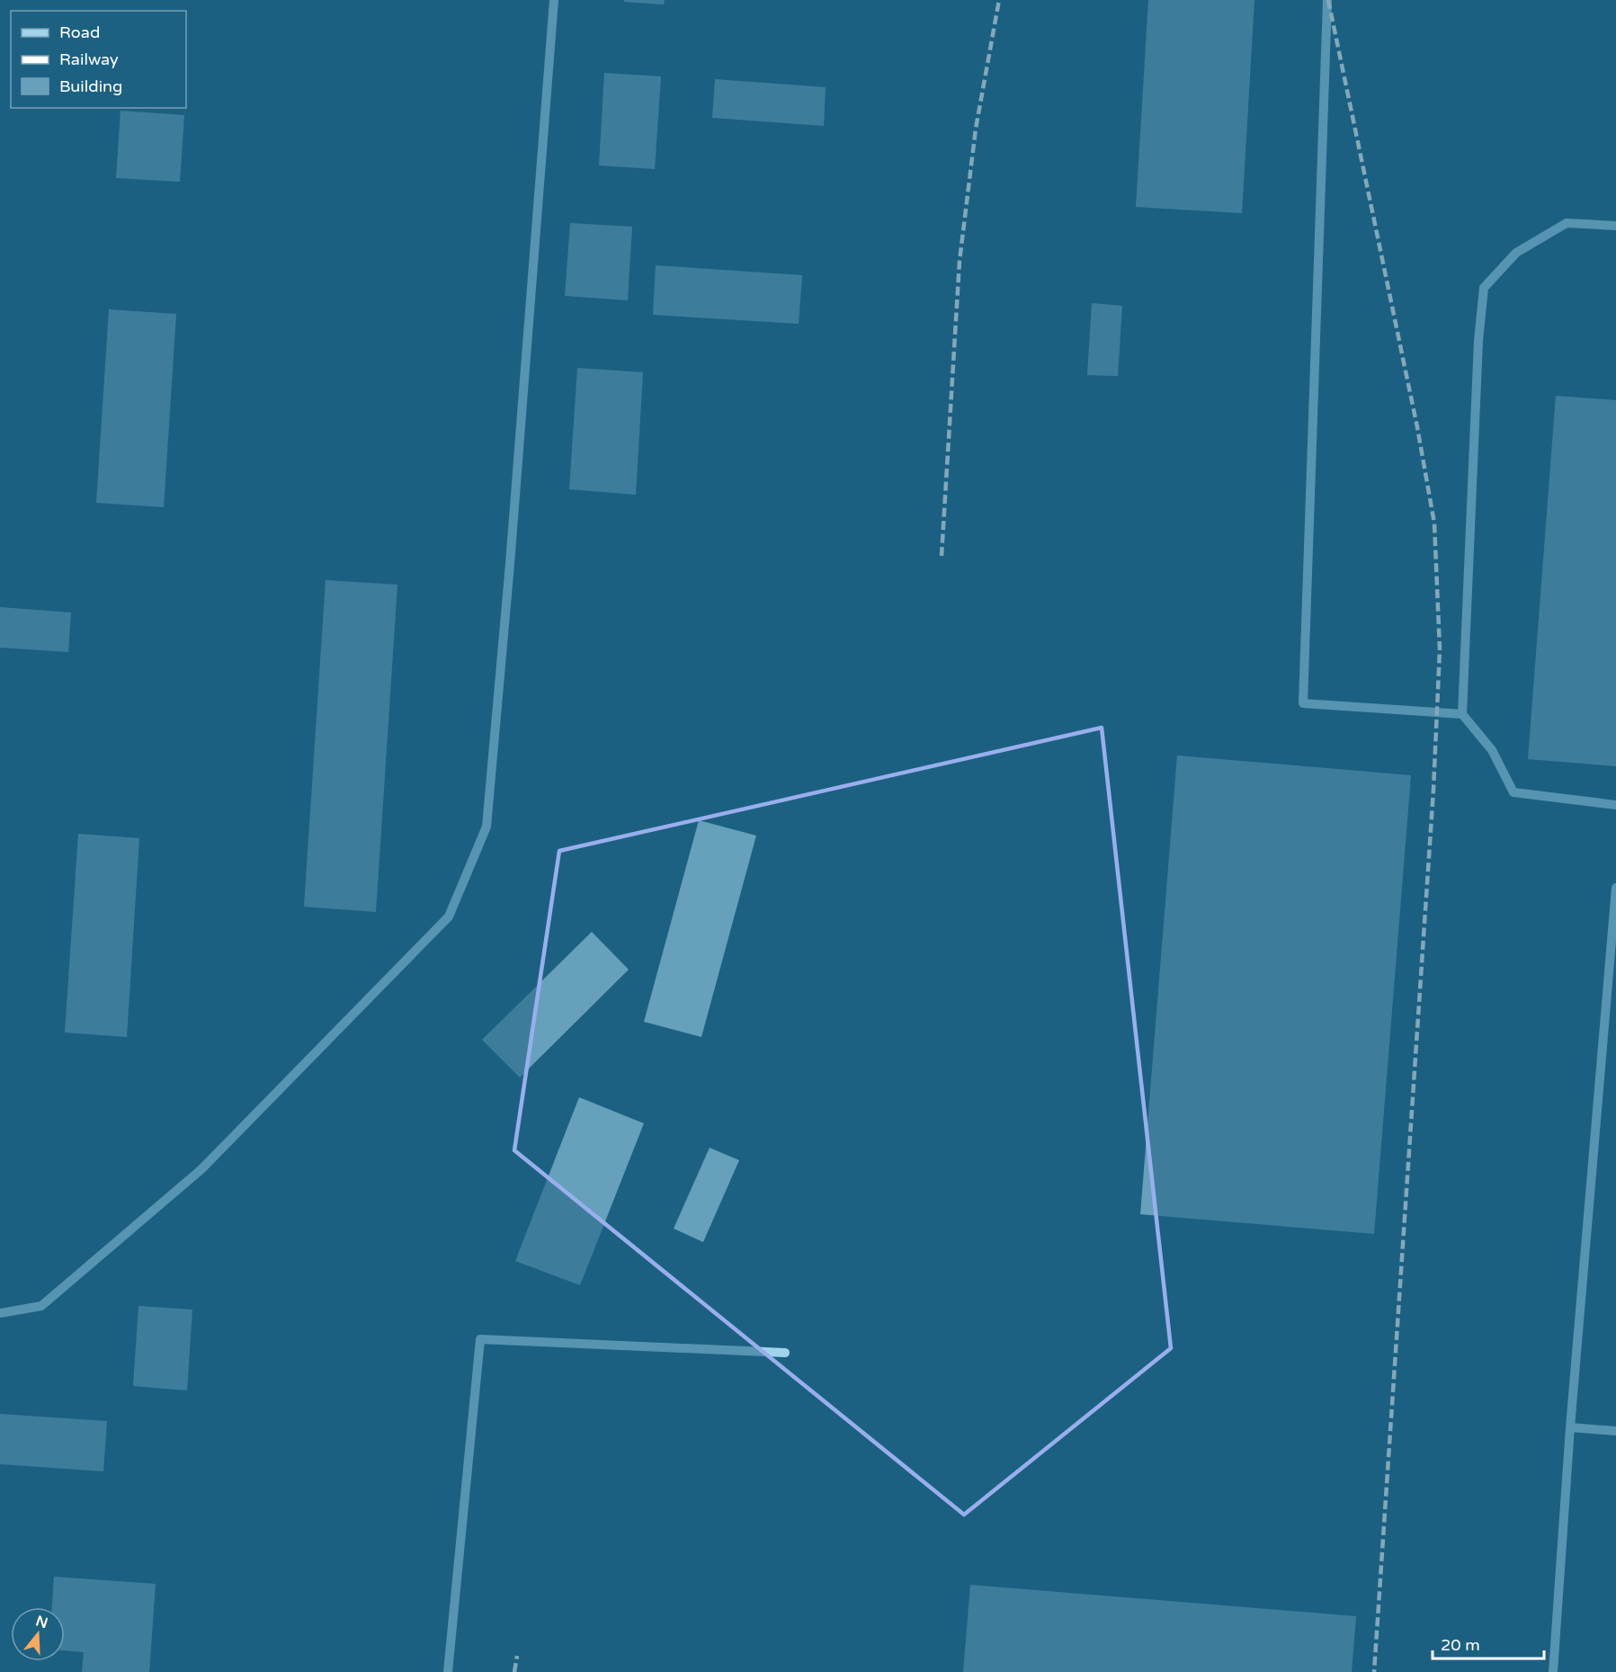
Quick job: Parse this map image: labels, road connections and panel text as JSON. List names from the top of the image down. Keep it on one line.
{"legend":["Road","Railway","Building"],"scale_bar":"20 m","north":"top"}
